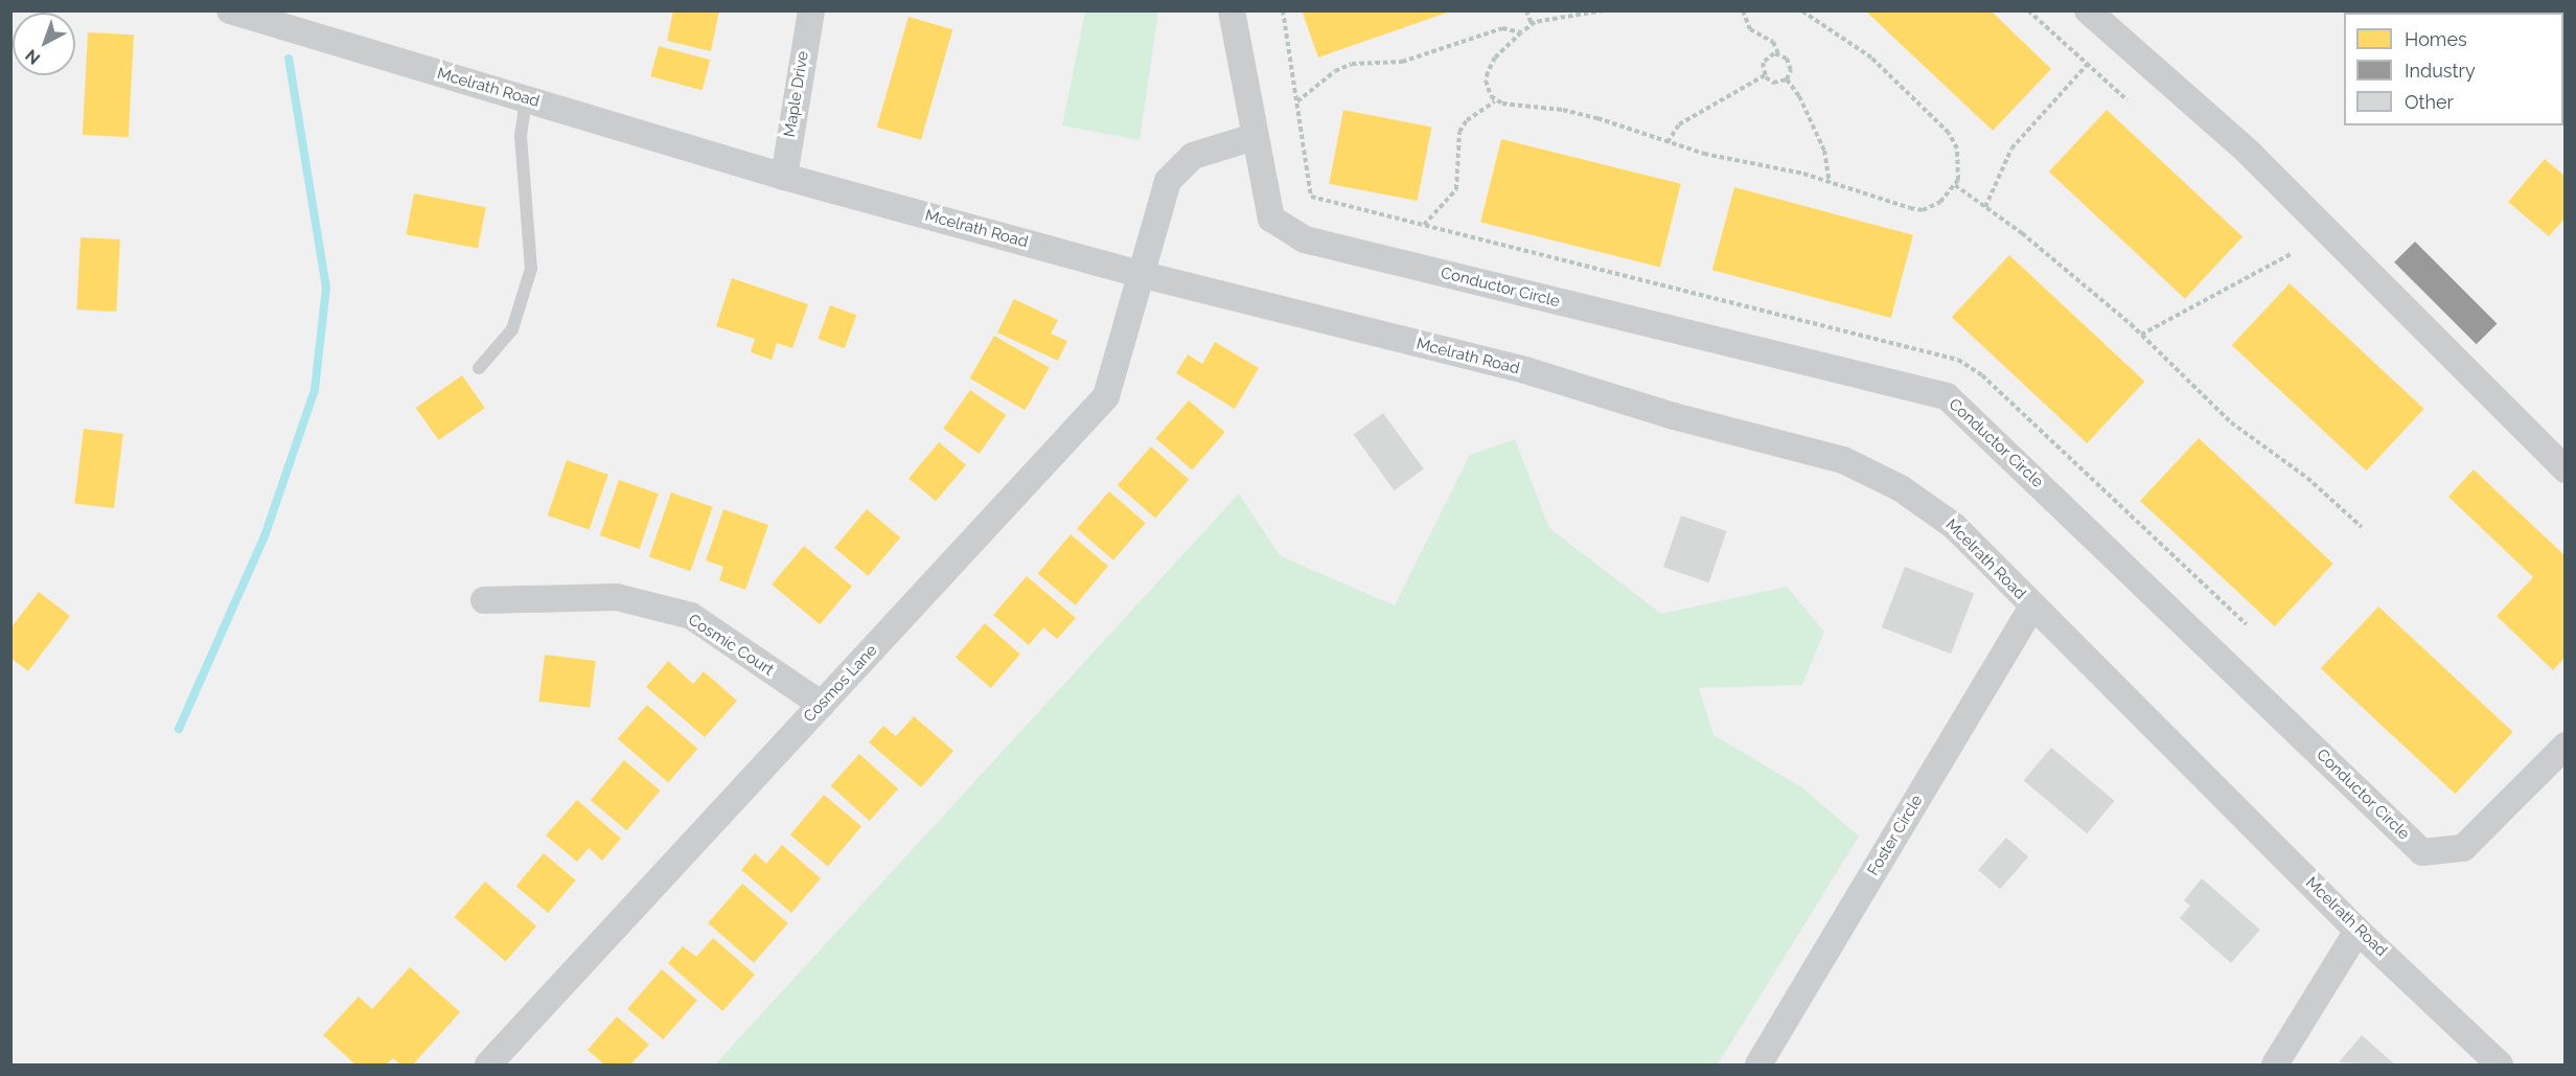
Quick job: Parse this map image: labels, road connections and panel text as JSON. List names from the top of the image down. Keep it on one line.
{"streets":{"street":["Mcelrath Road","Maple Drive","Conductor Circle","Cosmic Court","Cosmos Lane","Foster Circle"]},"crossings":[["Mcelrath Road","Maple Drive"],["Mcelrath Road","Cosmos Lane"],["Mcelrath Road","Foster Circle"],["Cosmic Court","Cosmos Lane"]],"legend":["Homes","Industry","Other"],"north":"bottom left"}
